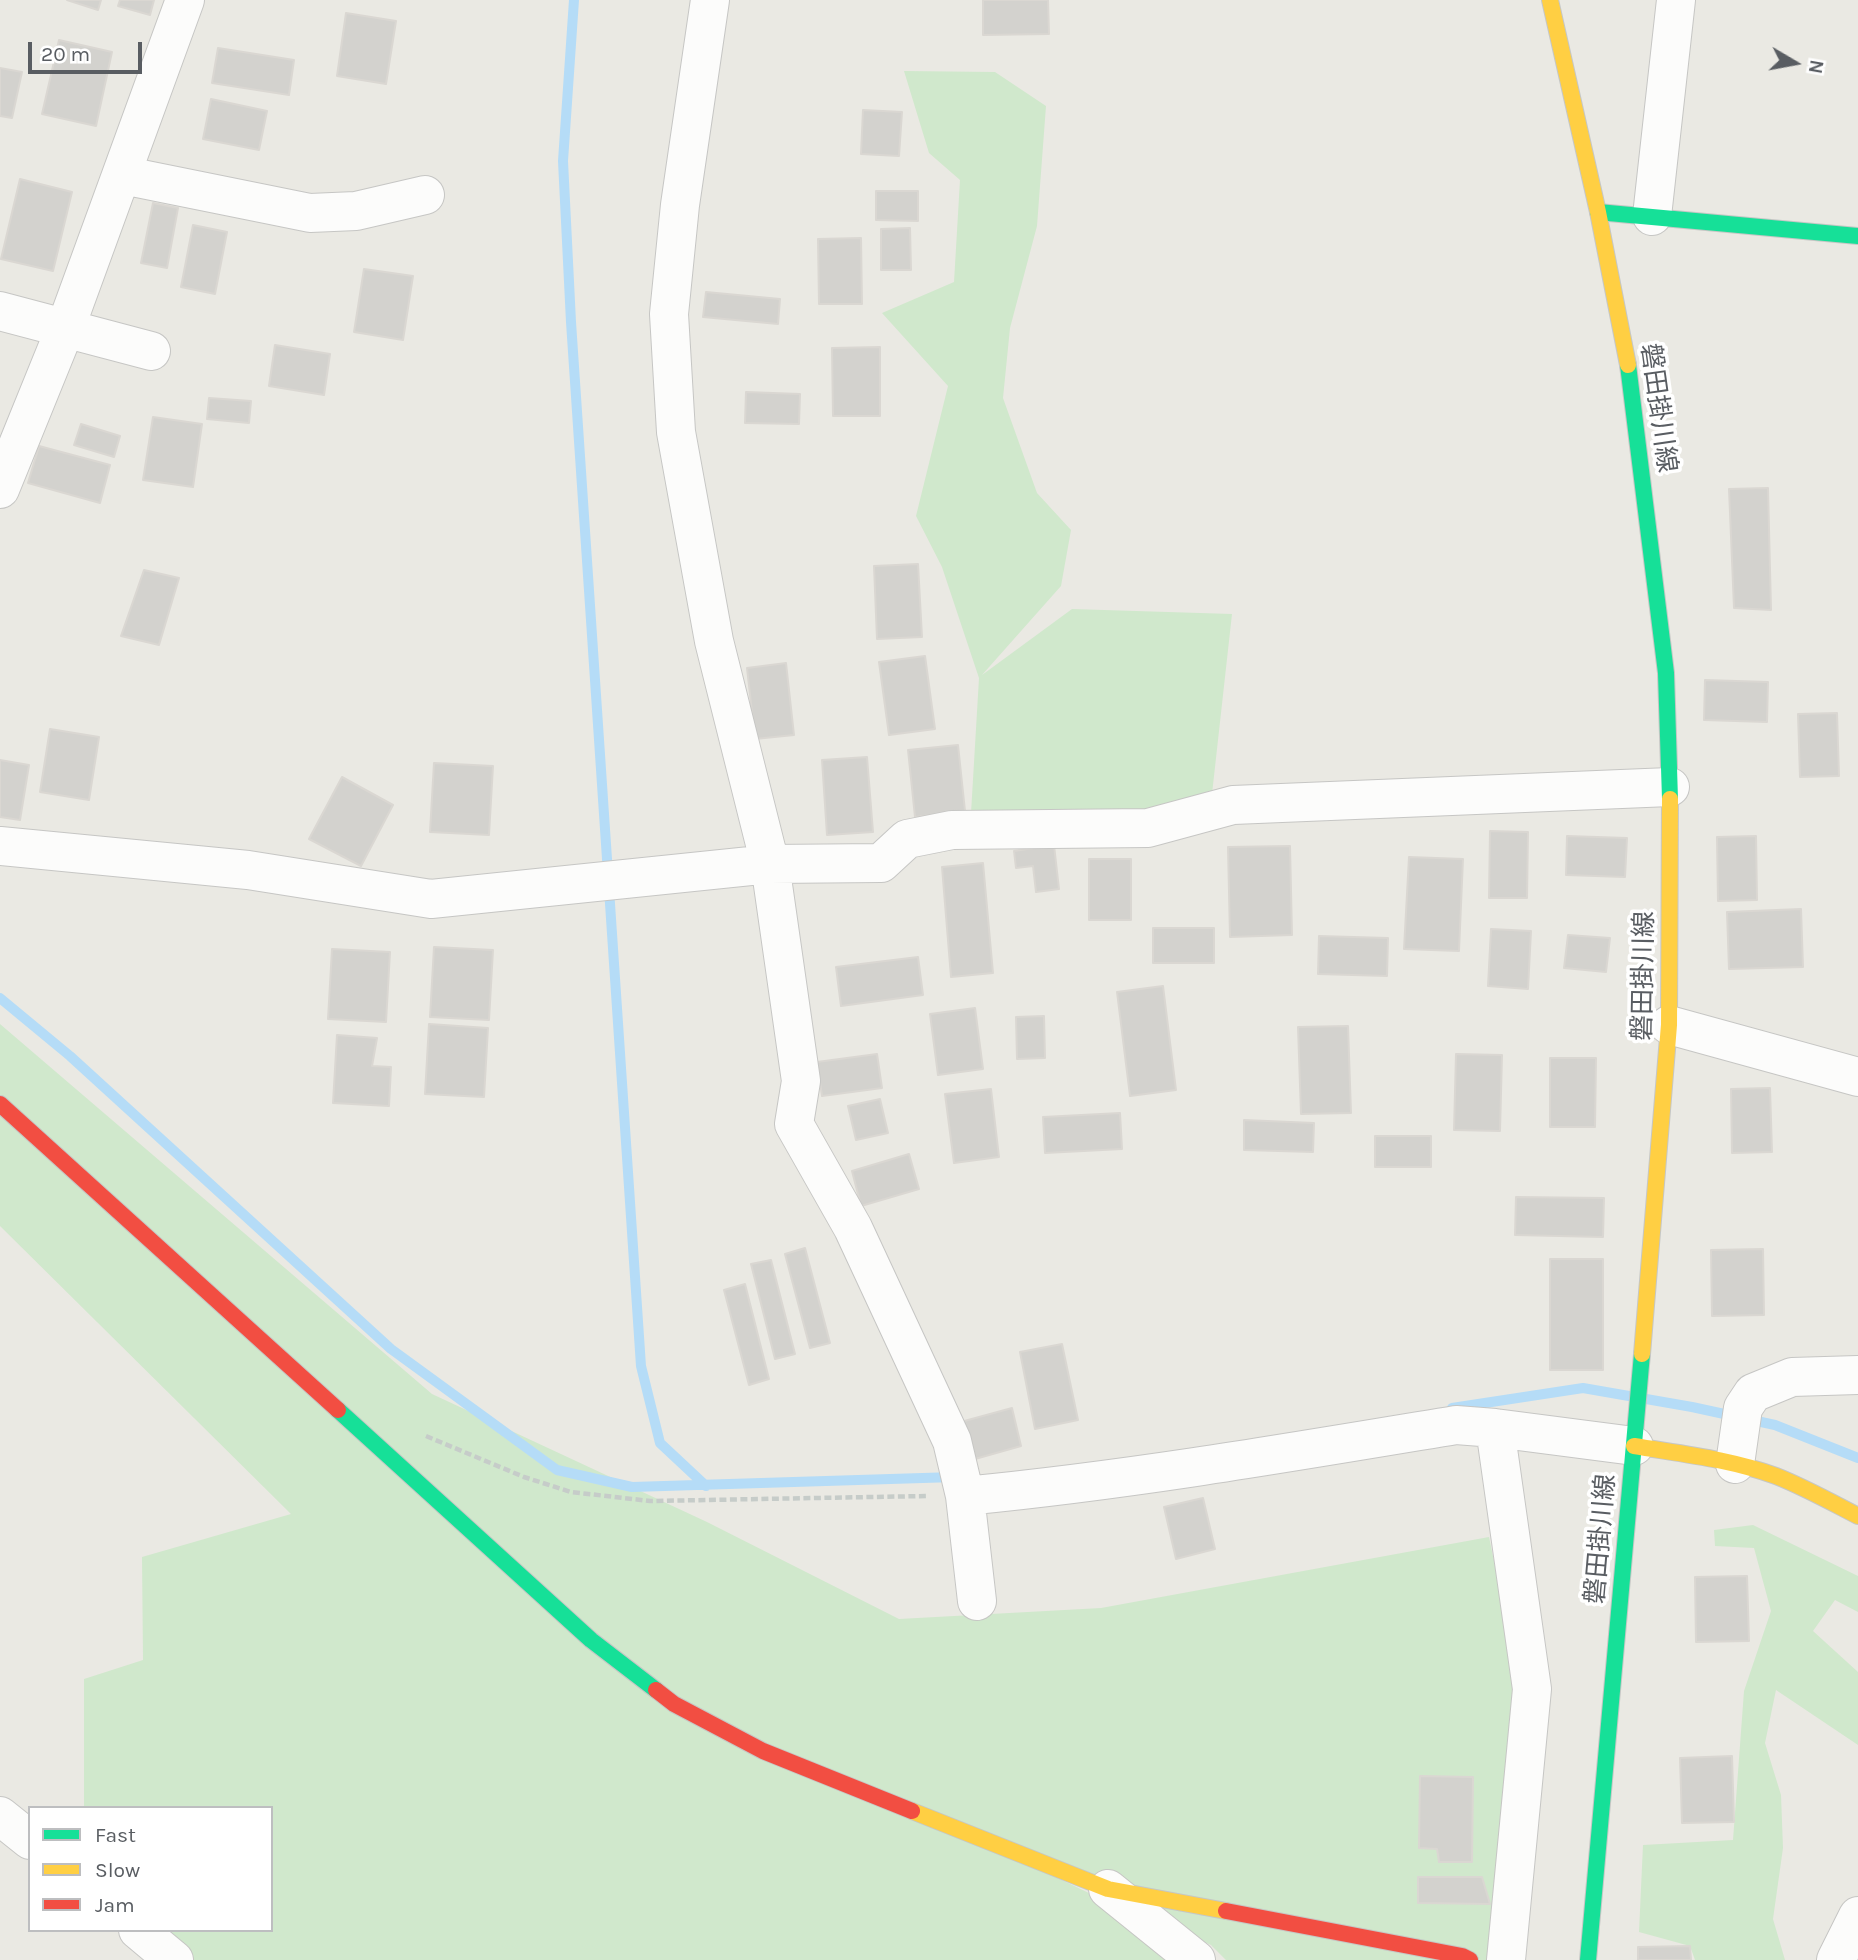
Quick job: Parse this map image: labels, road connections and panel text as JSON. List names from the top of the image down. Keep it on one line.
{"streets":{"street":["磐田掛川線"]},"legend":["Fast","Slow","Jam"],"scale_bar":"20 m","north":"right"}
